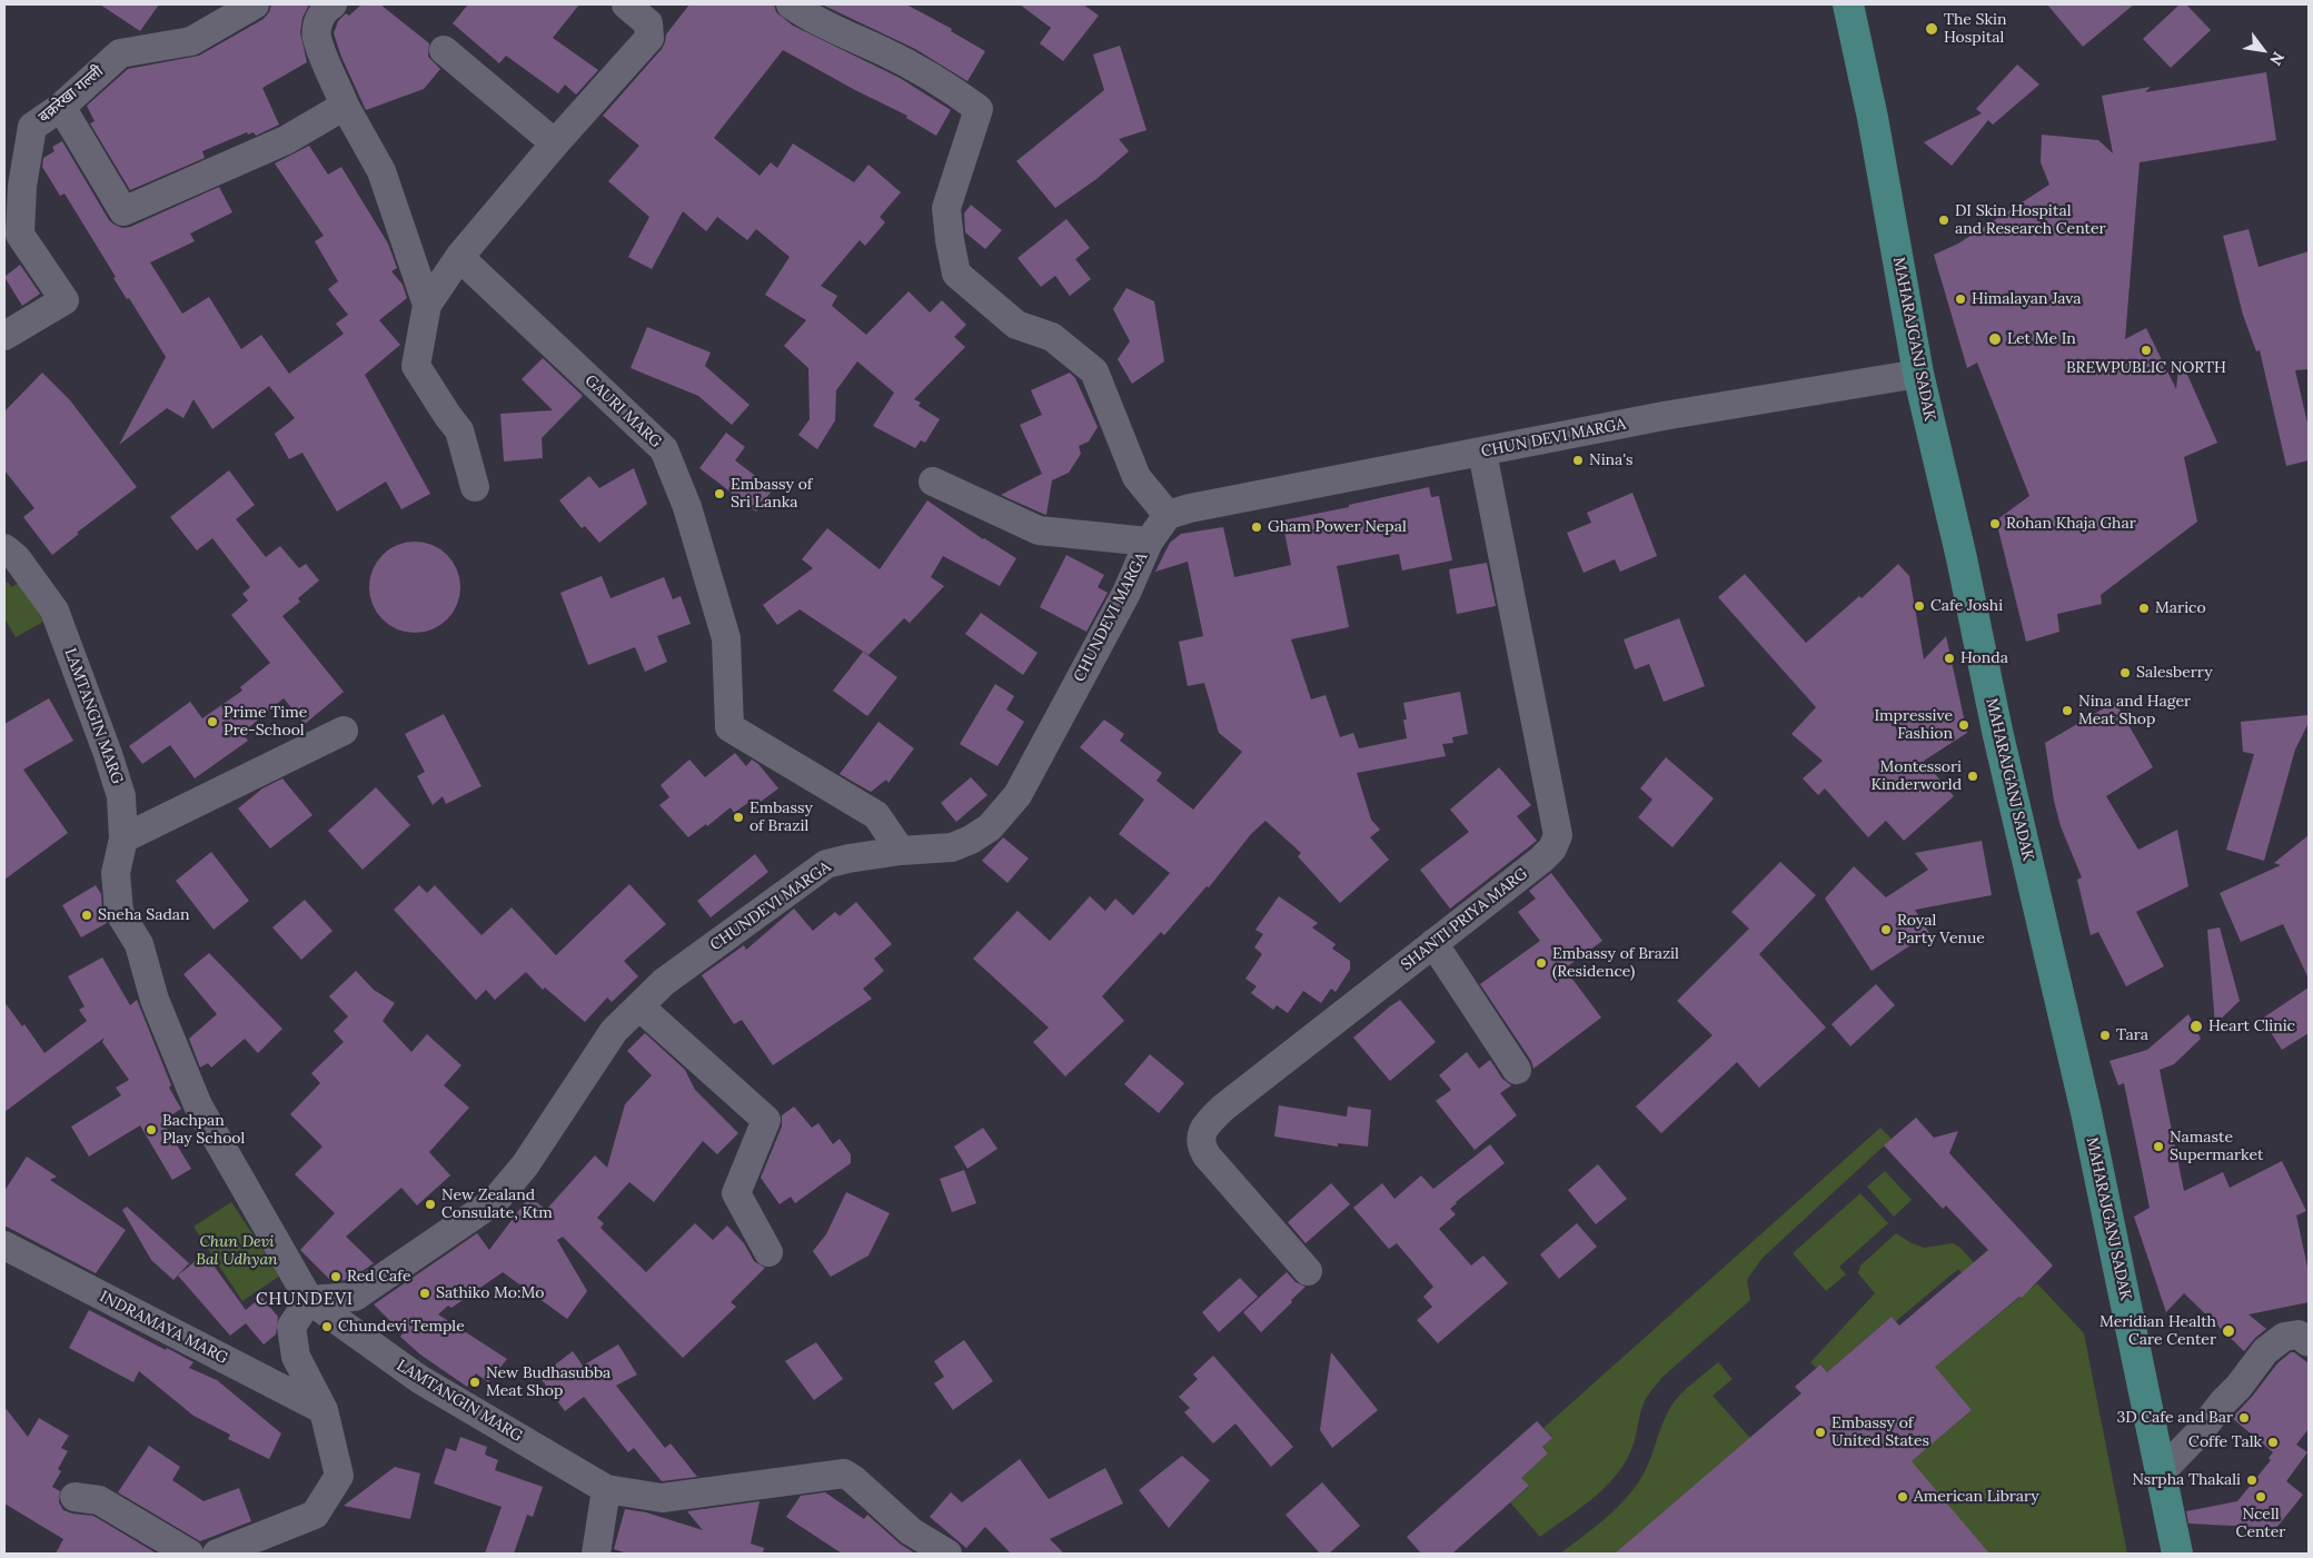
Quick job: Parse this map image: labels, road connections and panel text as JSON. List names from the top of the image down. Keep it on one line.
{"streets":{"main road":["MAHARAJGANJ SADAK"],"street":["बक्ररेखा गल्ली","GAURI MARG","CHUN DEVI MARGA","CHUNDEVI MARGA","LAMTANGIN MARG","SHANTI PRIYA MARG","INDRAMAYA MARG"]},"crossings":[["MAHARAJGANJ SADAK","CHUN DEVI MARGA"],["GAURI MARG","CHUNDEVI MARGA"],["CHUN DEVI MARGA","CHUNDEVI MARGA"],["CHUN DEVI MARGA","SHANTI PRIYA MARG"],["CHUNDEVI MARGA","LAMTANGIN MARG"]],"districts":["CHUNDEVI"],"parks":["Chun Devi Bal Udhyan"],"places":["The Skin Hospital","DI Skin Hospital and Research Center","Himalayan Java","Let Me In","BREWPUBLIC NORTH","Nina's","Embassy of Sri Lanka","Rohan Khaja Ghar","Gham Power Nepal","Cafe Joshi","Marico","Honda","Salesberry","Nina and Hager Meat Shop","Prime Time Pre-School","Impressive Fashion","Montessori Kinderworld","Embassy of Brazil","Sneha Sadan","Royal Party Venue","Embassy of Brazil (Residence)","Heart Clinic","Tara","Bachpan Play School","Namaste Supermarket","New Zealand Consulate, Ktm","Red Cafe","Sathiko Mo:Mo","Chundevi Temple","Meridian Health Care Center","New Budhasubba Meat Shop","3D Cafe and Bar","Embassy of United States","Coffe Talk","Nsrpha Thakali","American Library","Ncell Center"],"north":"bottom right"}
